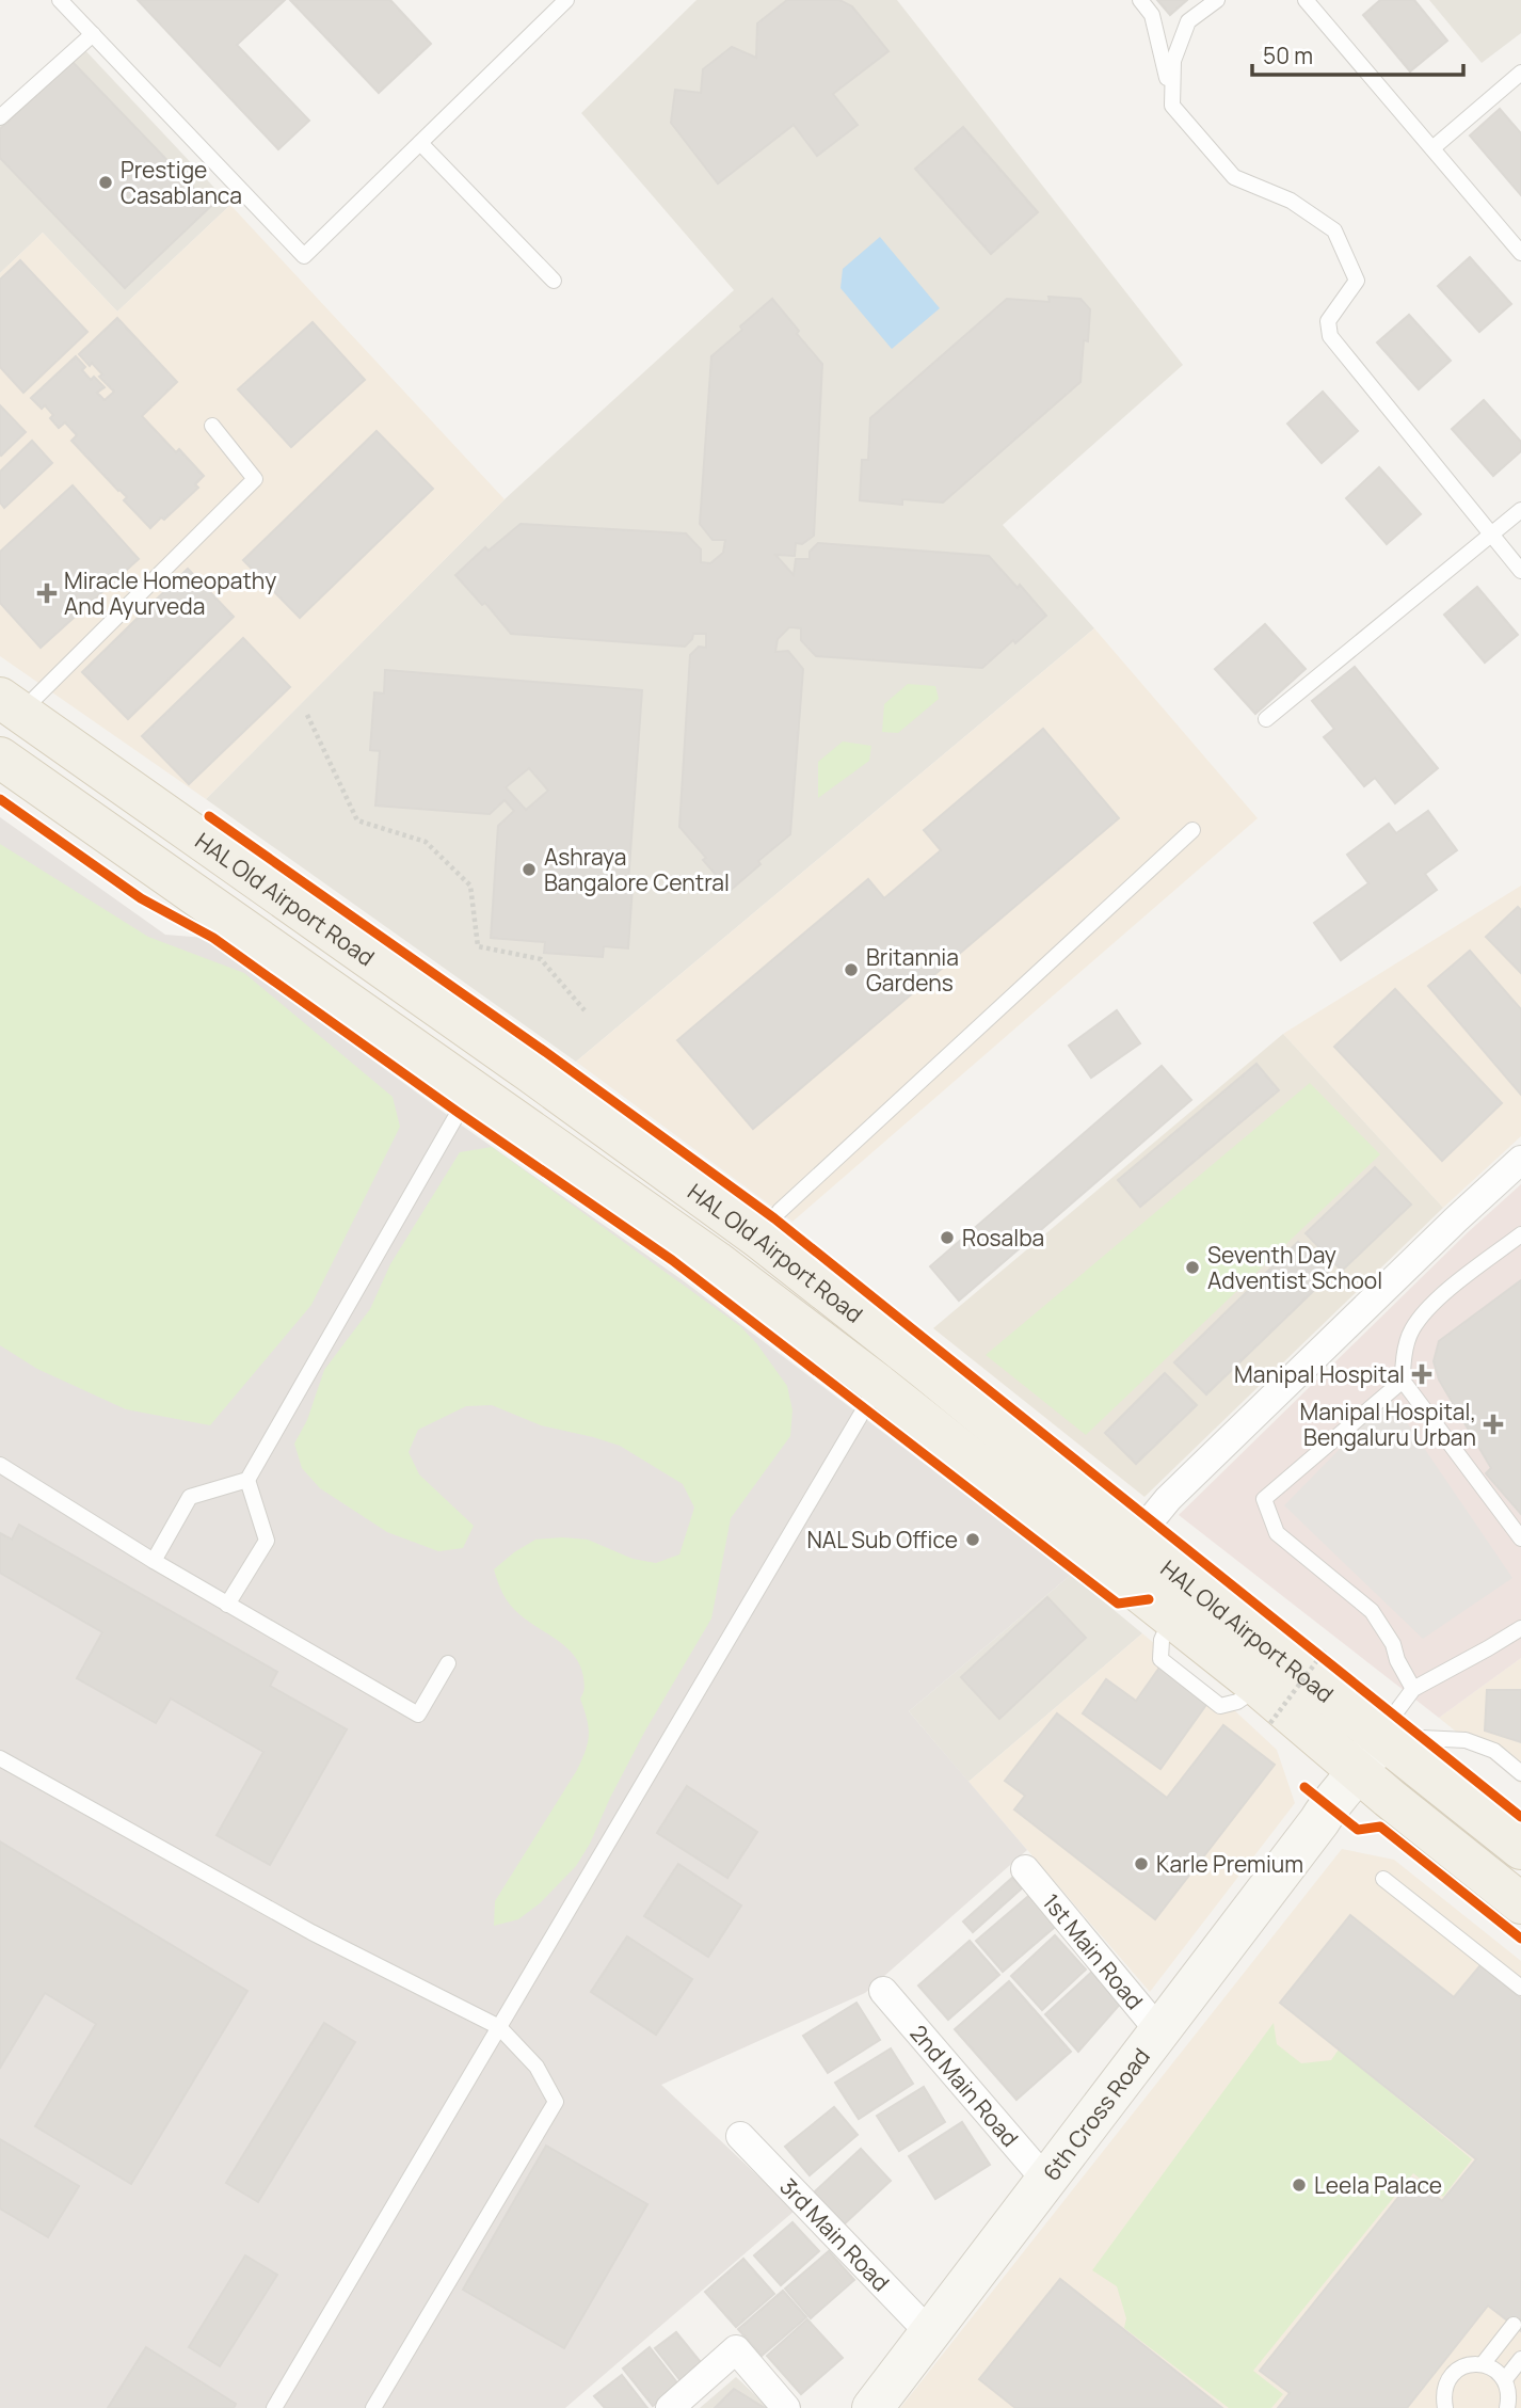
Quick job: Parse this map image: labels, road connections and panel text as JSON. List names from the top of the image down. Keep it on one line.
{"streets":{"main road":["HAL Old Airport Road"],"street":["1st Main Road","2nd Main Road","6th Cross Road","3rd Main Road"]},"crossings":[["HAL Old Airport Road","6th Cross Road"],["1st Main Road","6th Cross Road"],["2nd Main Road","6th Cross Road"],["6th Cross Road","3rd Main Road"]],"places":{"other":["Prestige Casablanca","Ashraya Bangalore Central","Britannia Gardens","Rosalba","Seventh Day Adventist School","NAL Sub Office","Karle Premium","Leela Palace"],"health":["Miracle Homeopathy And Ayurveda","Manipal Hospital","Manipal Hospital, Bengaluru Urban"]},"scale_bar":"50 m"}
